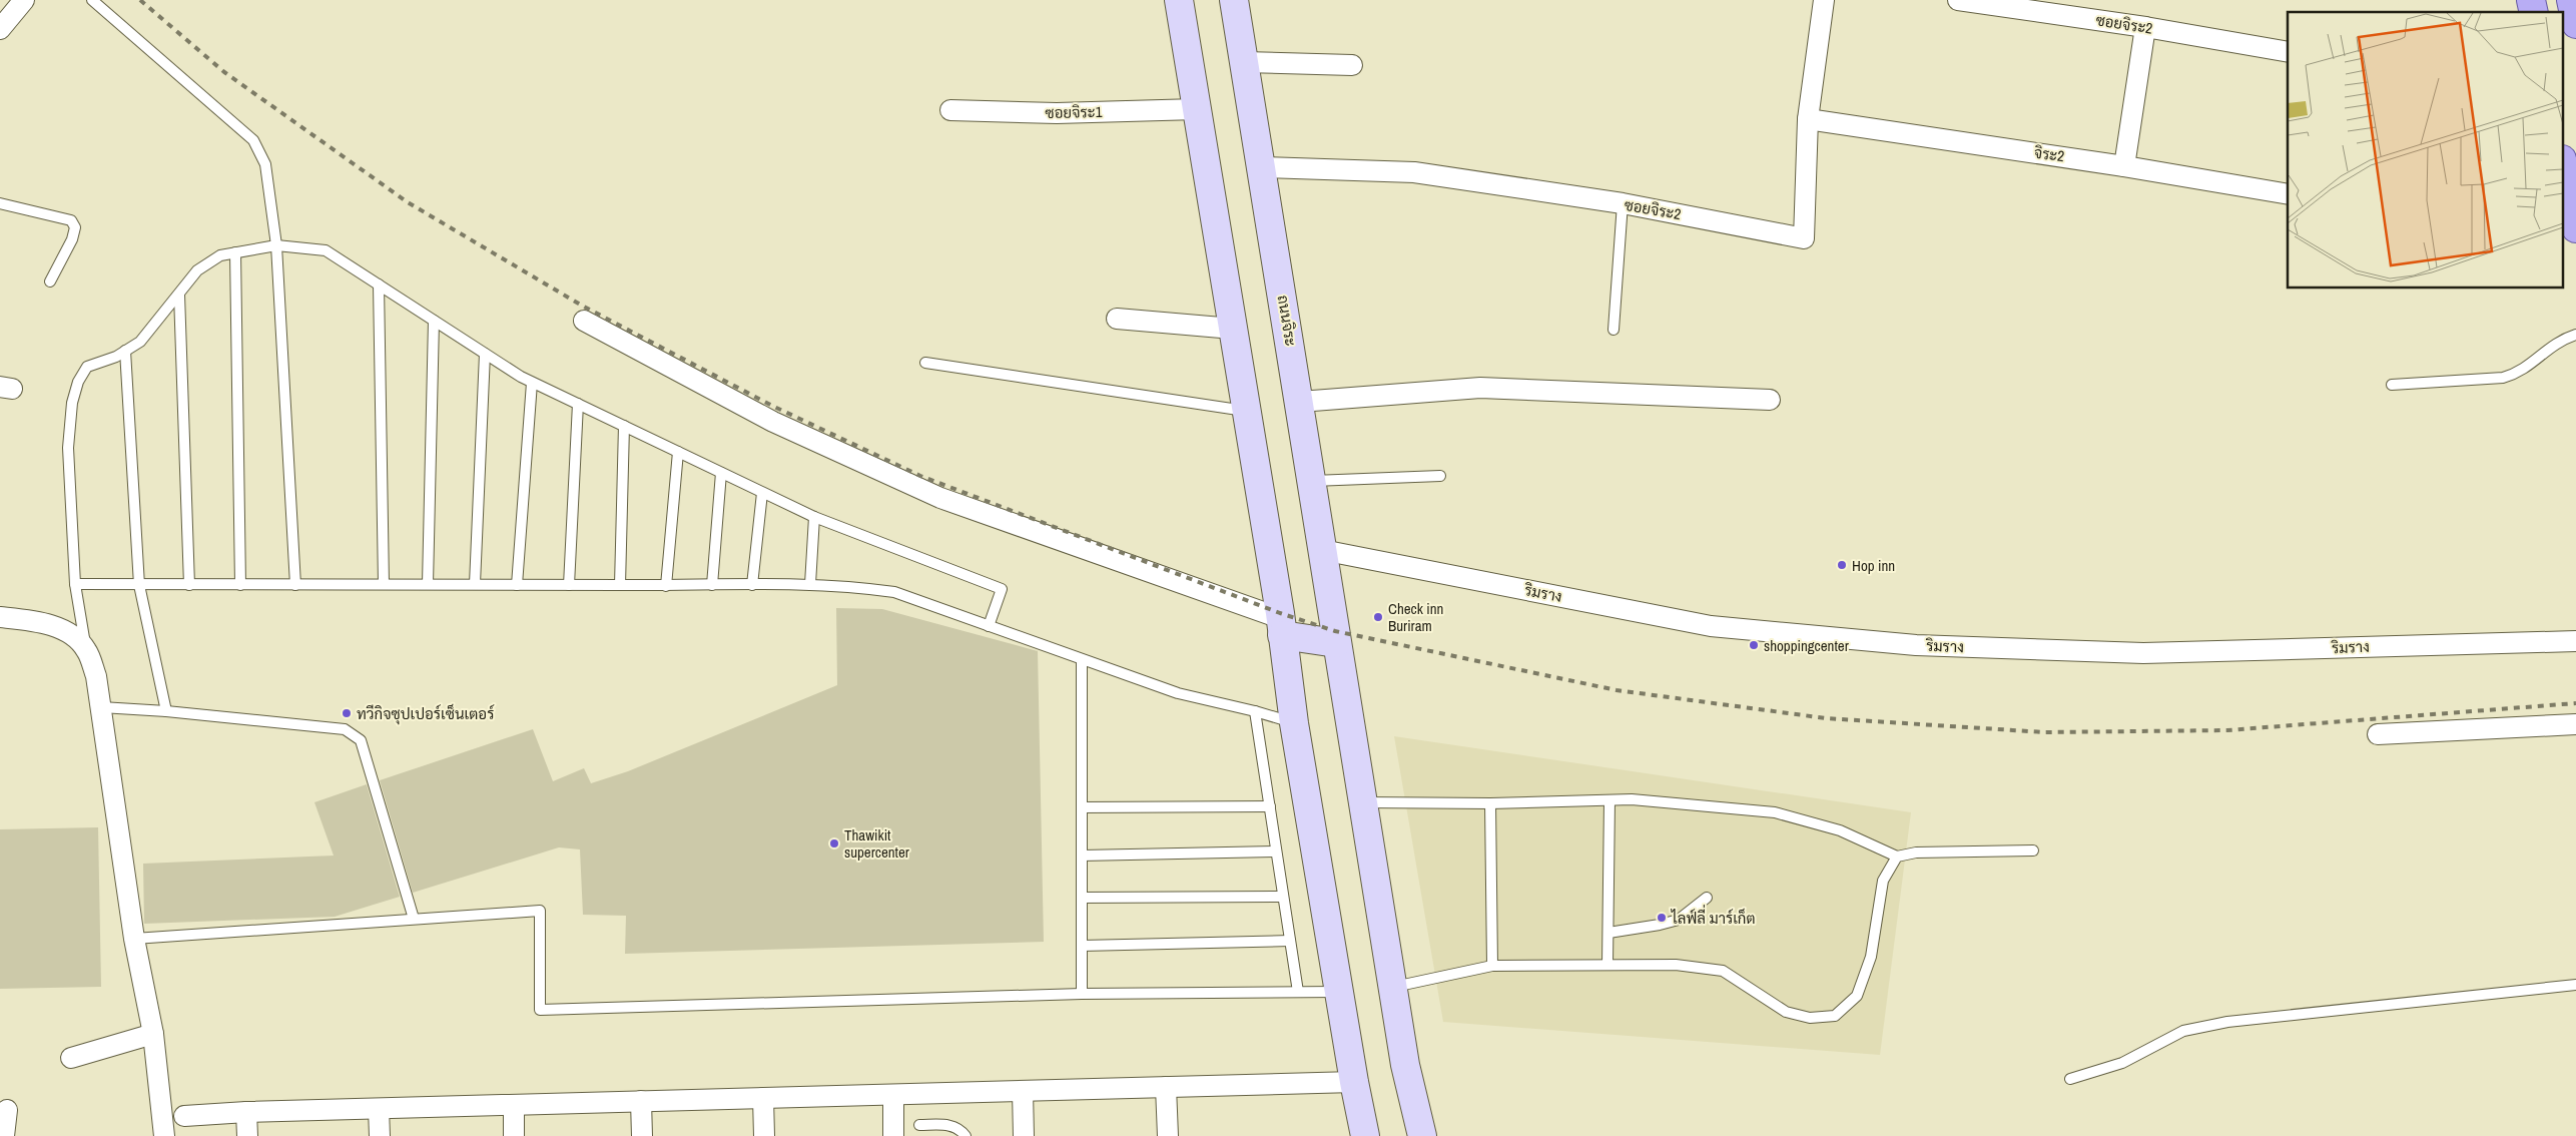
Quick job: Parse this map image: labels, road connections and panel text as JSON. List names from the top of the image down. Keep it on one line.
{"streets":{"main road":["ถนนจิระ"],"street":["ซอยจิระ2","ซอยจิระ1","จิระ2","ริมราง"]},"crossings":[["ซอยจิระ2","จิระ2"],["ซอยจิระ2","ถนนจิระ"],["ถนนจิระ","ริมราง"]],"places":["Hop inn","Check inn Buriram","shoppingcenter","ทวีกิจซุปเปอร์เซ็นเตอร์","Thawikit supercenter","ไลฟ์ลี่ มาร์เก็ต"]}
